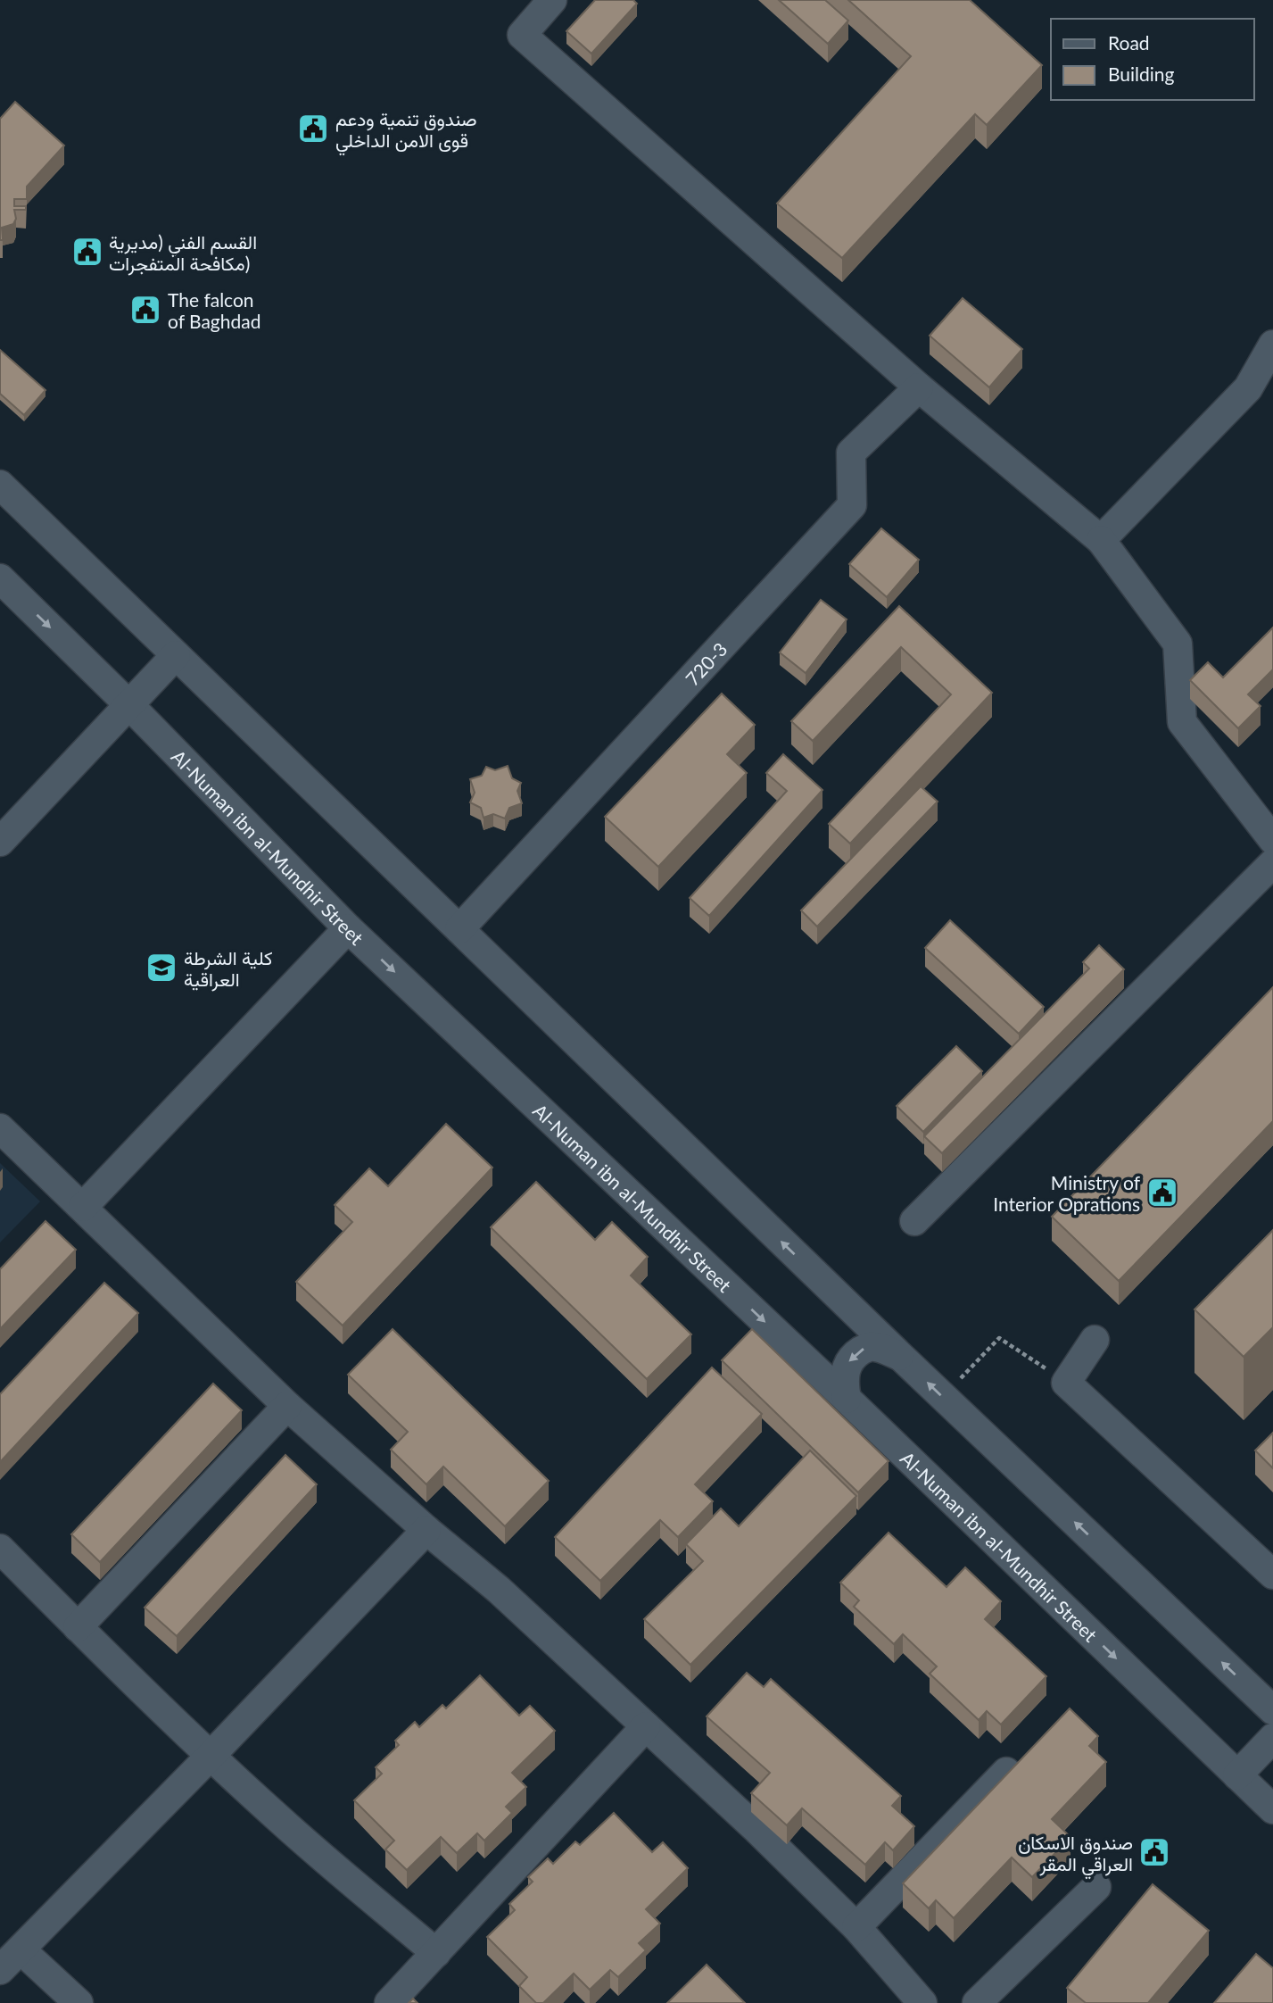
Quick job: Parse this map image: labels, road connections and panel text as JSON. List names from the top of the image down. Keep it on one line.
{"streets":{"street":["720-3","Al-Numan ibn al-Mundhir Street"]},"places":{"public building":["صندوق تنمية ودعم قوى الامن الداخلي","القسم الفني (مديرية مكافحة المتفجرات)","The falcon of Baghdad","Ministry of Interior Oprations","صندوق الاسكان العراقي المقر"],"school or university":["كلية الشرطة العراقية"]},"legend":["Road","Building"]}
